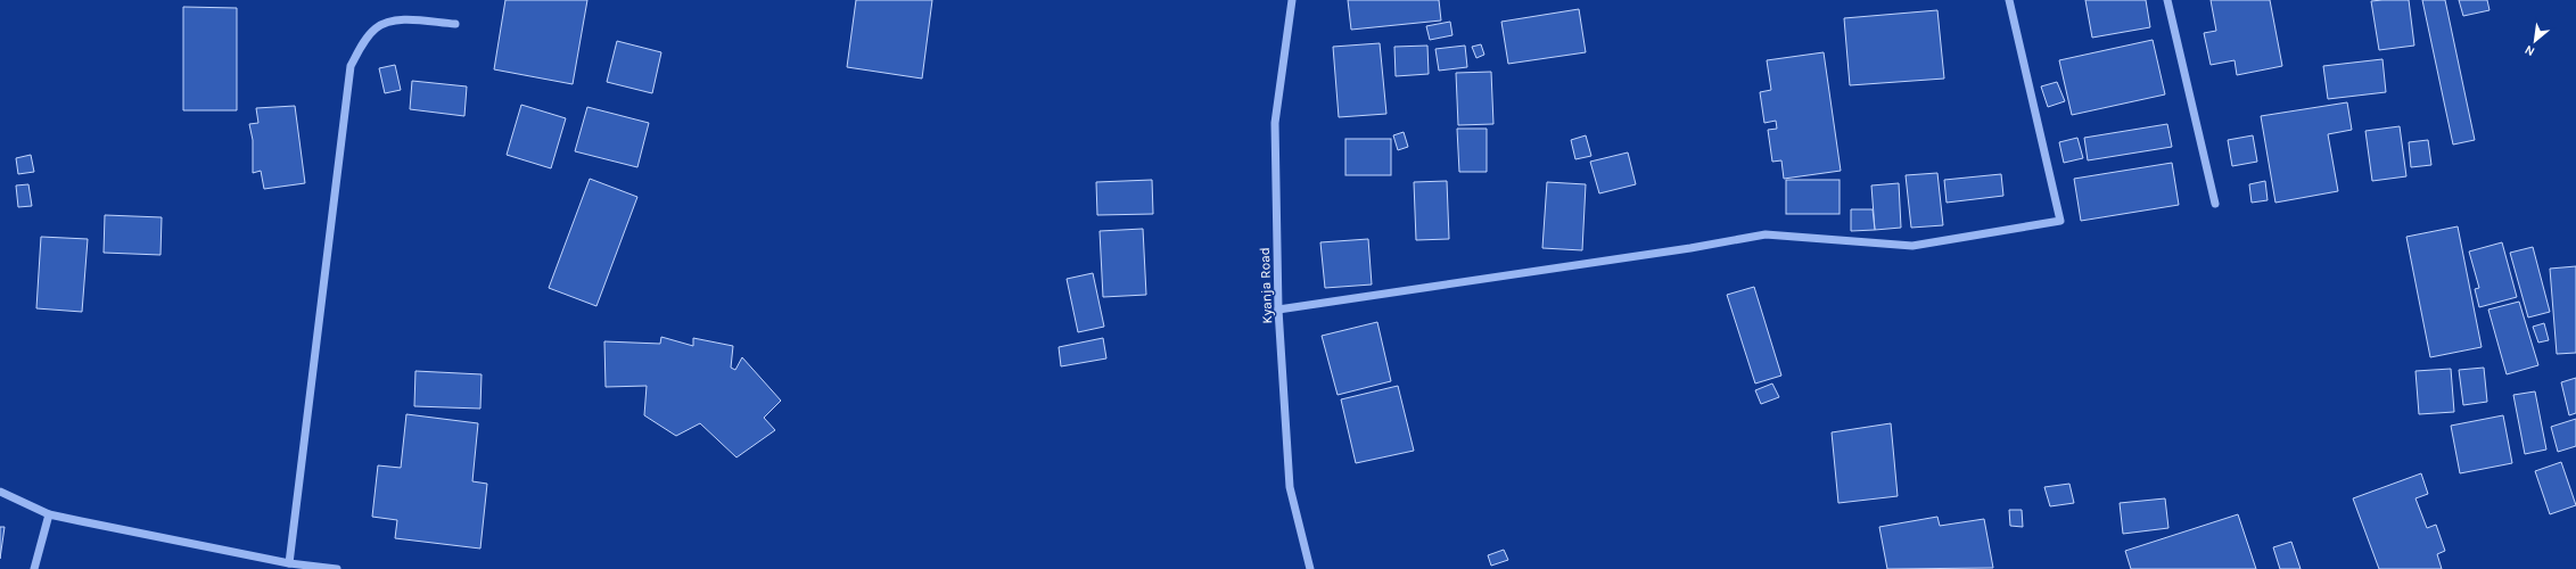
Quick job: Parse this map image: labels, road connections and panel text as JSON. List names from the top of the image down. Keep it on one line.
{"streets":{"street":["Kyanja Road"]},"north":"bottom left"}
